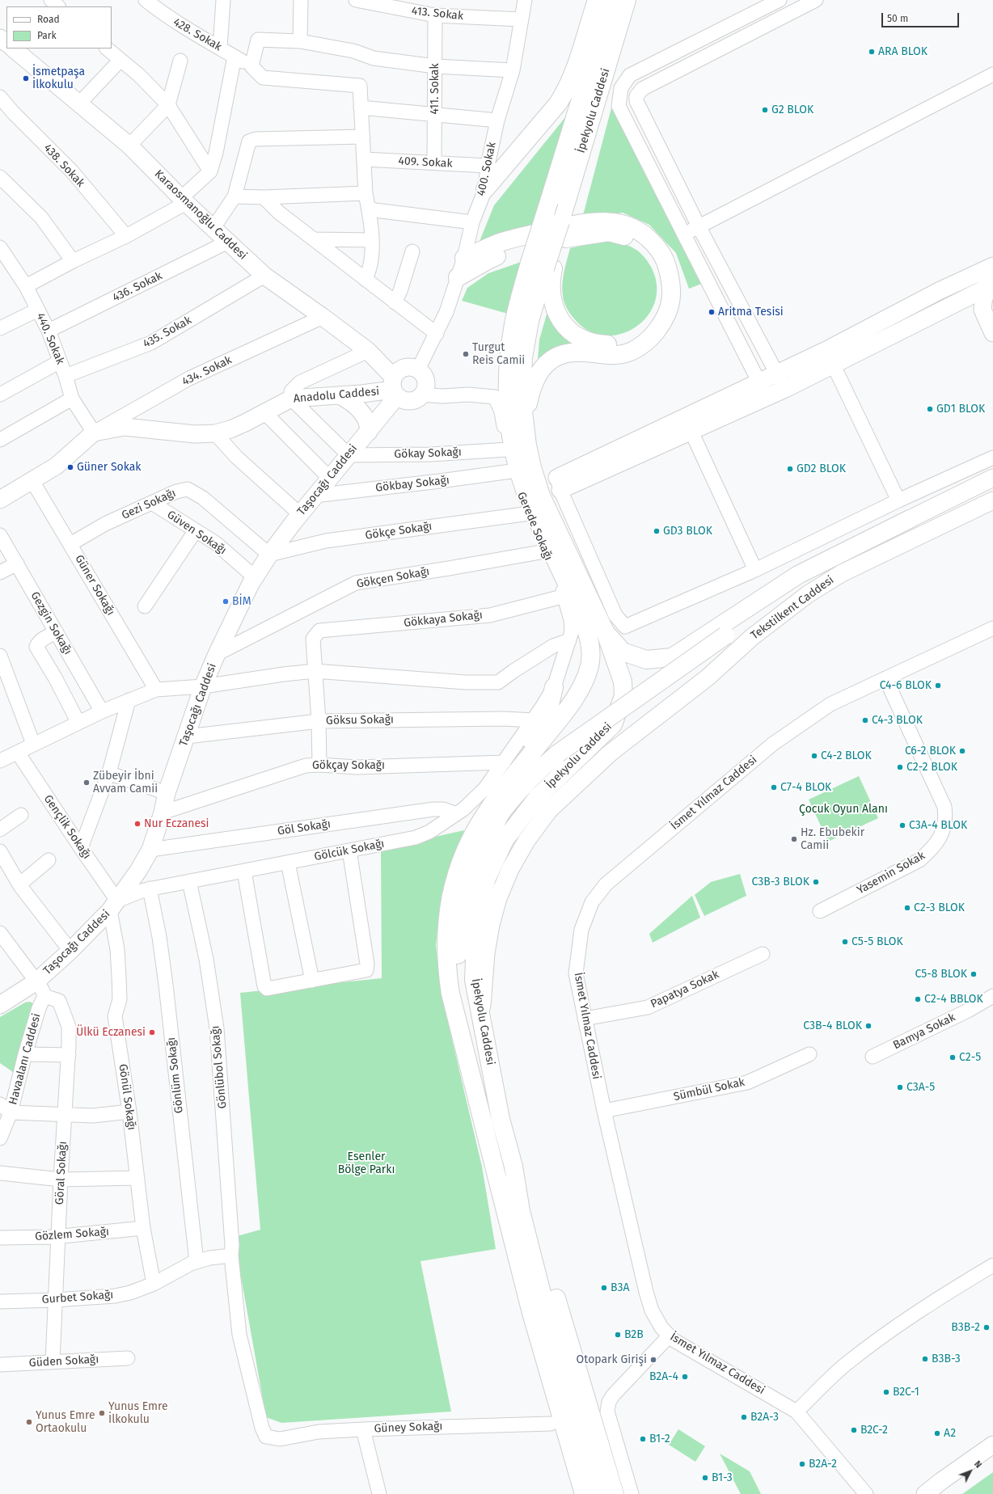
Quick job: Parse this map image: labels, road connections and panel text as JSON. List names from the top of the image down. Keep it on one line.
{"streets":{"highway":["İpekyolu Caddesi"],"main road":["Karaosmanoğlu Caddesi","Anadolu Caddesi","Taşocağı Caddesi","Tekstilkent Caddesi"],"street":["413. Sokak","428. Sokak","411. Sokak","409. Sokak","438. Sokak","400. Sokak","436. Sokak","435. Sokak","440. Sokak","434. Sokak","Gökay Sokağı","Gökbay Sokağı","Gezi Sokağı","Gerede Sokağı","Gökçe Sokağı","Güven Sokağı","Gökçen Sokağı","Güner Sokağı","Gökkaya Sokağı","Gezgin Sokağı","Göksu Sokağı","Gökçay Sokağı","İsmet Yılmaz Caddesi","Gençlik Sokağı","Göl Sokağı","Gölcük Sokağı","Yasemin Sokak","Papatya Sokak","Bamya Sokak","Havaalanı Caddesi","Gönlübol Sokağı","Gönlüm Sokağı","Sümbül Sokak","Gönül Sokağı","Göral Sokağı","Gözlem Sokağı","Gurbet Sokağı","Güden Sokağı","Güney Sokağı"]},"crossings":[["413. Sokak","411. Sokak"],["413. Sokak","400. Sokak"],["411. Sokak","409. Sokak"],["İpekyolu Caddesi","Tekstilkent Caddesi"],["409. Sokak","400. Sokak"],["400. Sokak","Karaosmanoğlu Caddesi"],["400. Sokak","Anadolu Caddesi"],["400. Sokak","Taşocağı Caddesi"],["400. Sokak","Gerede Sokağı"],["Karaosmanoğlu Caddesi","436. Sokak"],["Karaosmanoğlu Caddesi","435. Sokak"],["Karaosmanoğlu Caddesi","434. Sokak"],["Karaosmanoğlu Caddesi","Anadolu Caddesi"],["Karaosmanoğlu Caddesi","Taşocağı Caddesi"],["Karaosmanoğlu Caddesi","Gerede Sokağı"],["436. Sokak","440. Sokak"],["435. Sokak","440. Sokak"],["440. Sokak","434. Sokak"],["440. Sokak","Anadolu Caddesi"],["434. Sokak","Anadolu Caddesi"],["Anadolu Caddesi","Taşocağı Caddesi"],["Anadolu Caddesi","Gerede Sokağı"],["Gökay Sokağı","Taşocağı Caddesi"],["Gökay Sokağı","Gerede Sokağı"],["Taşocağı Caddesi","Gökbay Sokağı"],["Taşocağı Caddesi","Gezi Sokağı"],["Taşocağı Caddesi","Gerede Sokağı"],["Taşocağı Caddesi","Gökçe Sokağı"],["Taşocağı Caddesi","Güven Sokağı"],["Taşocağı Caddesi","Gökçen Sokağı"],["Taşocağı Caddesi","Göksu Sokağı"],["Taşocağı Caddesi","Gökçay Sokağı"],["Taşocağı Caddesi","Gençlik Sokağı"],["Taşocağı Caddesi","Göl Sokağı"],["Taşocağı Caddesi","Gölcük Sokağı"],["Taşocağı Caddesi","Gönül Sokağı"],["Gökbay Sokağı","Gerede Sokağı"],["Gezi Sokağı","Gökçe Sokağı"],["Gezi Sokağı","Güven Sokağı"],["Gezi Sokağı","Güner Sokağı"],["Gerede Sokağı","Gökçe Sokağı"],["Gerede Sokağı","Gökçen Sokağı"],["Gerede Sokağı","Gökkaya Sokağı"],["Gerede Sokağı","Göksu Sokağı"],["Gerede Sokağı","Gölcük Sokağı"],["Göksu Sokağı","Gölcük Sokağı"],["Gökçay Sokağı","Gölcük Sokağı"],["İsmet Yılmaz Caddesi","Yasemin Sokak"],["İsmet Yılmaz Caddesi","Papatya Sokak"],["İsmet Yılmaz Caddesi","Sümbül Sokak"],["Gençlik Sokağı","Gölcük Sokağı"],["Gençlik Sokağı","Gönül Sokağı"],["Göl Sokağı","Gölcük Sokağı"],["Gölcük Sokağı","Gönlübol Sokağı"],["Gölcük Sokağı","Gönlüm Sokağı"],["Gölcük Sokağı","Gönül Sokağı"],["Havaalanı Caddesi","Göral Sokağı"],["Gönlübol Sokağı","Gurbet Sokağı"],["Gönlübol Sokağı","Güney Sokağı"],["Gönlüm Sokağı","Gurbet Sokağı"],["Gönül Sokağı","Gözlem Sokağı"],["Gönül Sokağı","Gurbet Sokağı"],["Göral Sokağı","Gözlem Sokağı"],["Göral Sokağı","Gurbet Sokağı"],["Göral Sokağı","Güden Sokağı"]],"parks":["Çocuk Oyun Alanı","Esenler Bölge Parkı"],"places":["ARA BLOK","İsmetpaşa İlkokulu","G2 BLOK","Aritma Tesisi","Turgut Reis Camii","GD1 BLOK","Güner Sokak","GD2 BLOK","GD3 BLOK","BİM","C4-6 BLOK","C4-3 BLOK","C6-2 BLOK","C4-2 BLOK","C2-2 BLOK","Zübeyir İbni Avvam Camii","C7-4 BLOK","Nur Eczanesi","C3A-4 BLOK","Hz. Ebubekir Camii","C3B-3 BLOK","C2-3 BLOK","C5-5 BLOK","C5-8 BLOK","C2-4 BBLOK","C3B-4 BLOK","Ülkü Eczanesi","C2-5","C3A-5","B3A","B3B-2","B2B","B3B-3","Otopark Girişi","B2A-4","B2C-1","Yunus Emre İlkokulu","B2A-3","Yunus Emre Ortaokulu","B2C-2","A2","B1-2","B2A-2","B1-3"],"legend":["Road","Park"],"scale_bar":"50 m","north":"top right"}
